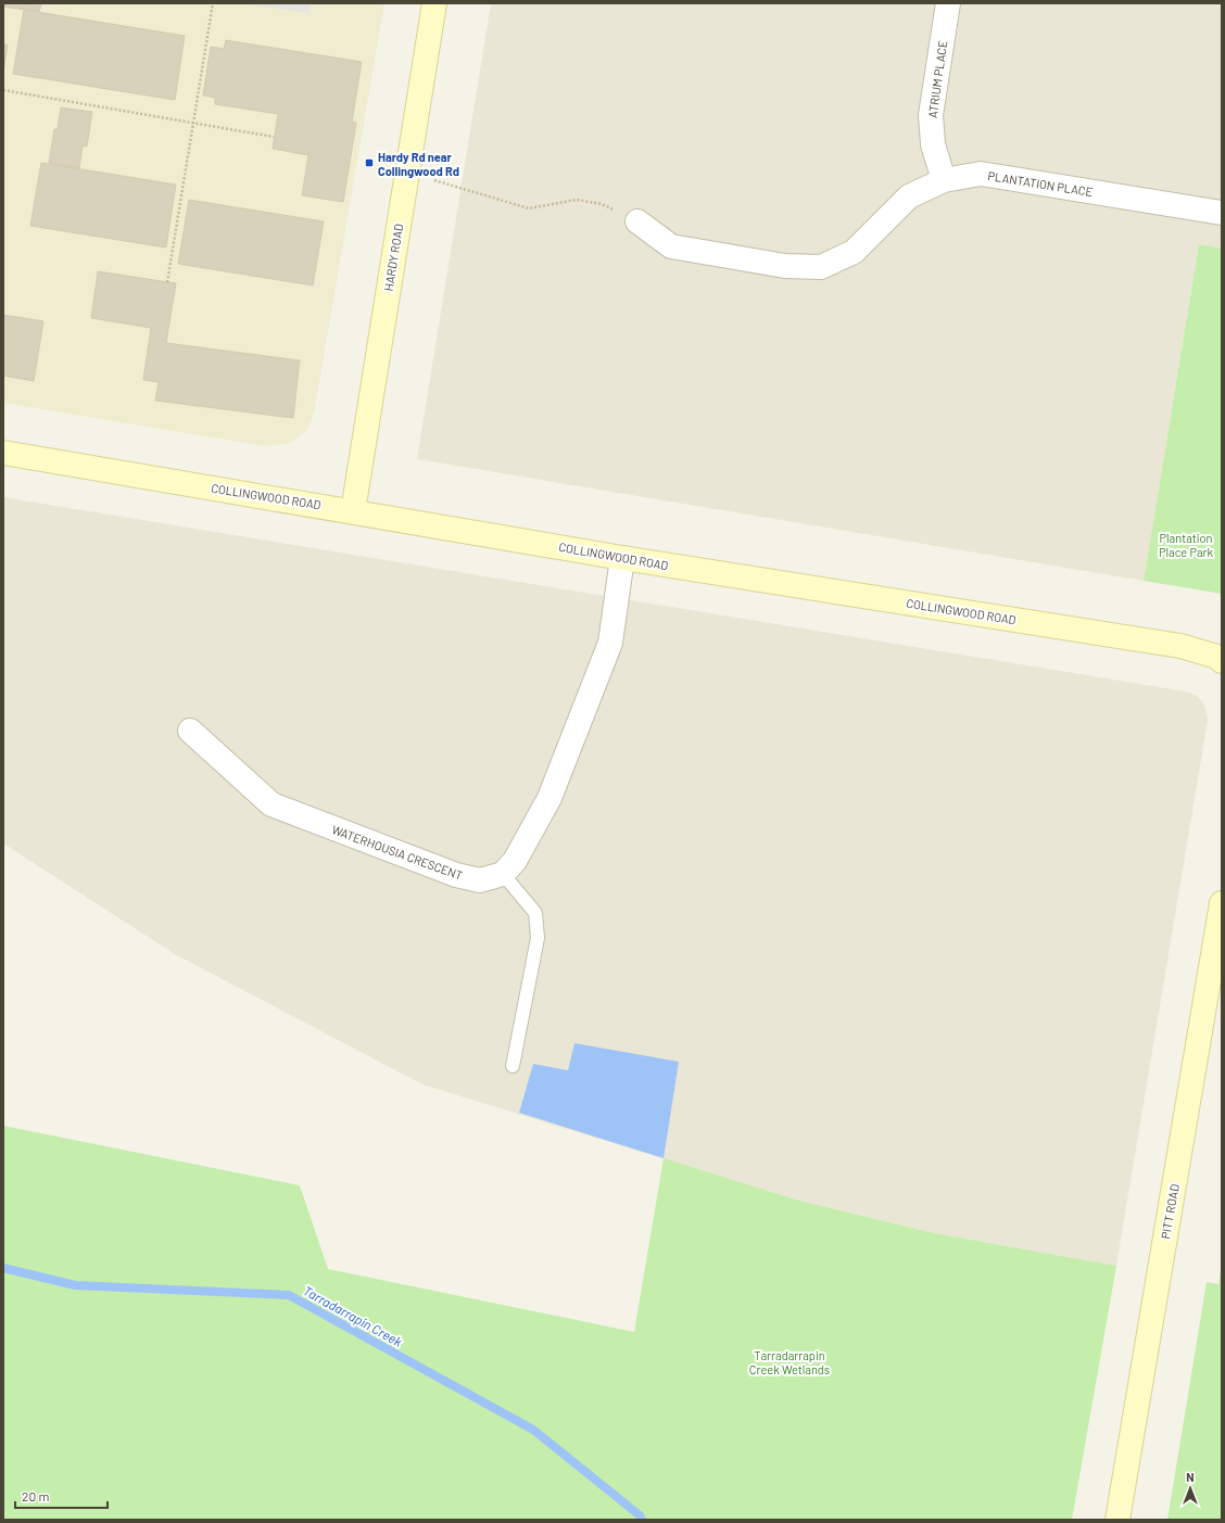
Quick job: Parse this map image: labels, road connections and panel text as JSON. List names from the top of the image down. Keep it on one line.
{"streets":{"street":["ATRIUM PLACE","PLANTATION PLACE","HARDY ROAD","COLLINGWOOD ROAD","WATERHOUSIA CRESCENT","PITT ROAD"]},"crossings":[["ATRIUM PLACE","PLANTATION PLACE"],["HARDY ROAD","COLLINGWOOD ROAD"]],"water":["Tarradarrapin Creek"],"parks":["Plantation Place Park","Tarradarrapin Creek Wetlands"],"places":{"transit":["Hardy Rd near Collingwood Rd"]},"scale_bar":"20 m","north":"top"}
